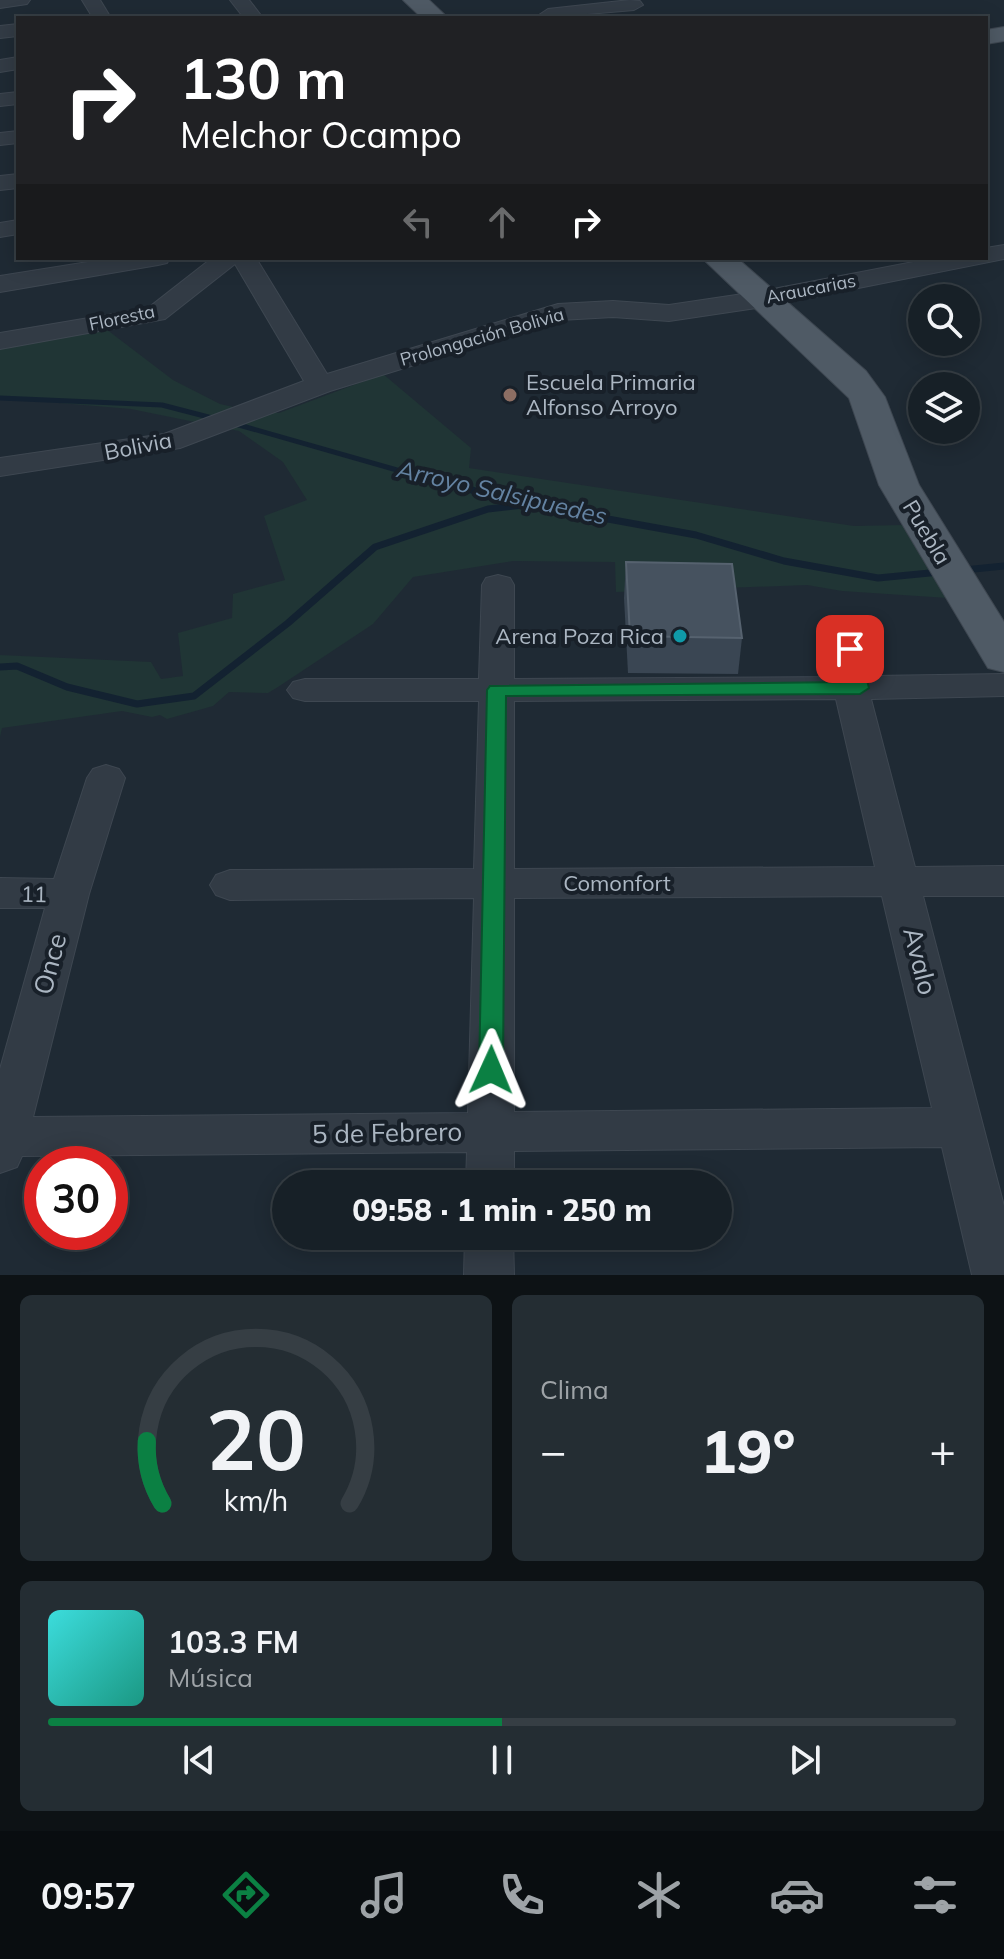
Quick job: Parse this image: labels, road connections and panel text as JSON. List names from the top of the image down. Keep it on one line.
{"streets":{"main road":["Puebla"],"street":["Araucarias","Floresta","Prolongación Bolivia","Bolivia","Comonfort","11","Avalo","Once","5 de Febrero"]},"crossings":[["Araucarias","Prolongación Bolivia"],["Araucarias","Puebla"],["Prolongación Bolivia","Bolivia"],["Prolongación Bolivia","Puebla"],["Comonfort","Avalo"],["11","Once"],["Avalo","5 de Febrero"],["Once","5 de Febrero"]],"water":["Arroyo Salsipuedes"],"places":["Escuela Primaria Alfonso Arroyo","Arena Poza Rica"],"page":{"turn":["130 m","Melchor Ocampo"],"limit":"30","trip":"09:58 · 1 min · 250 m","tile":"Clima","heat":["−","19°","+"],"song":["103.3 FM","Música"],"tabs":"09:57","gauge":["20","km/h"]}}
